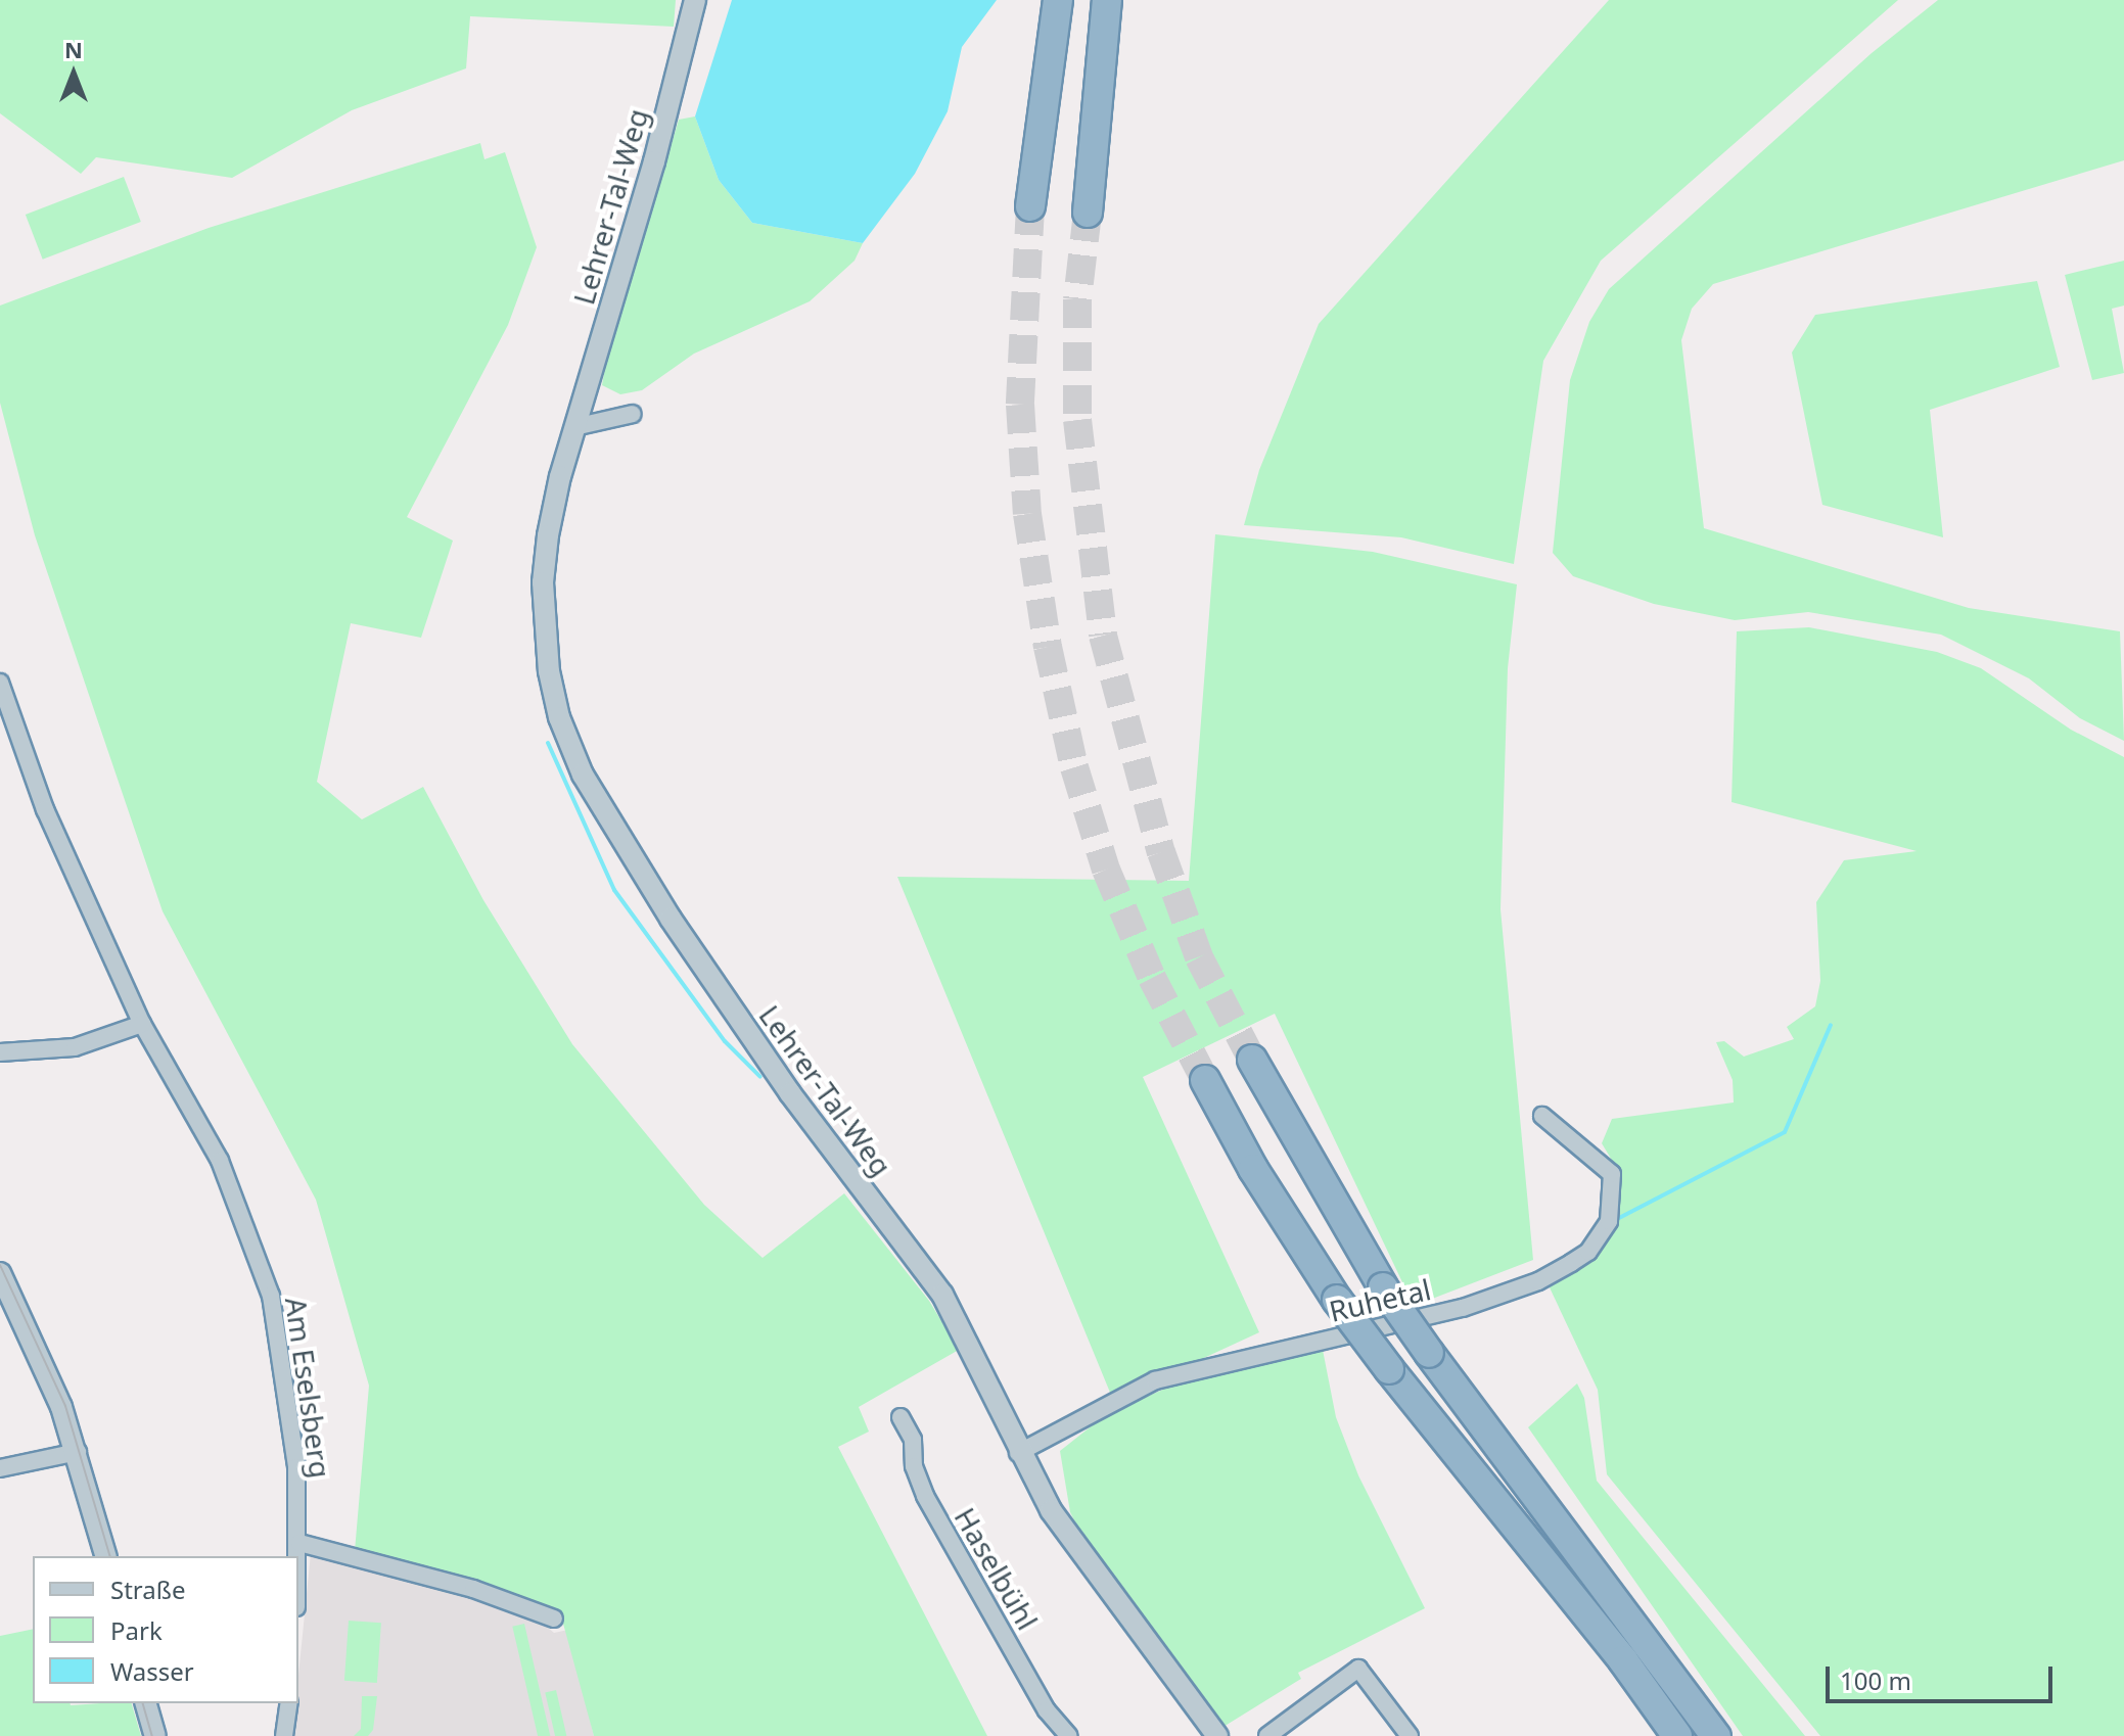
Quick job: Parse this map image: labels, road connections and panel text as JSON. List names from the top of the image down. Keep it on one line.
{"streets":{"street":["Lehrer-Tal-Weg","Ruhetal","Am Eselsberg","Haselbühl"]},"crossings":[["Lehrer-Tal-Weg","Ruhetal"]],"legend":["Straße","Park","Wasser"],"scale_bar":"100 m","north":"top"}
